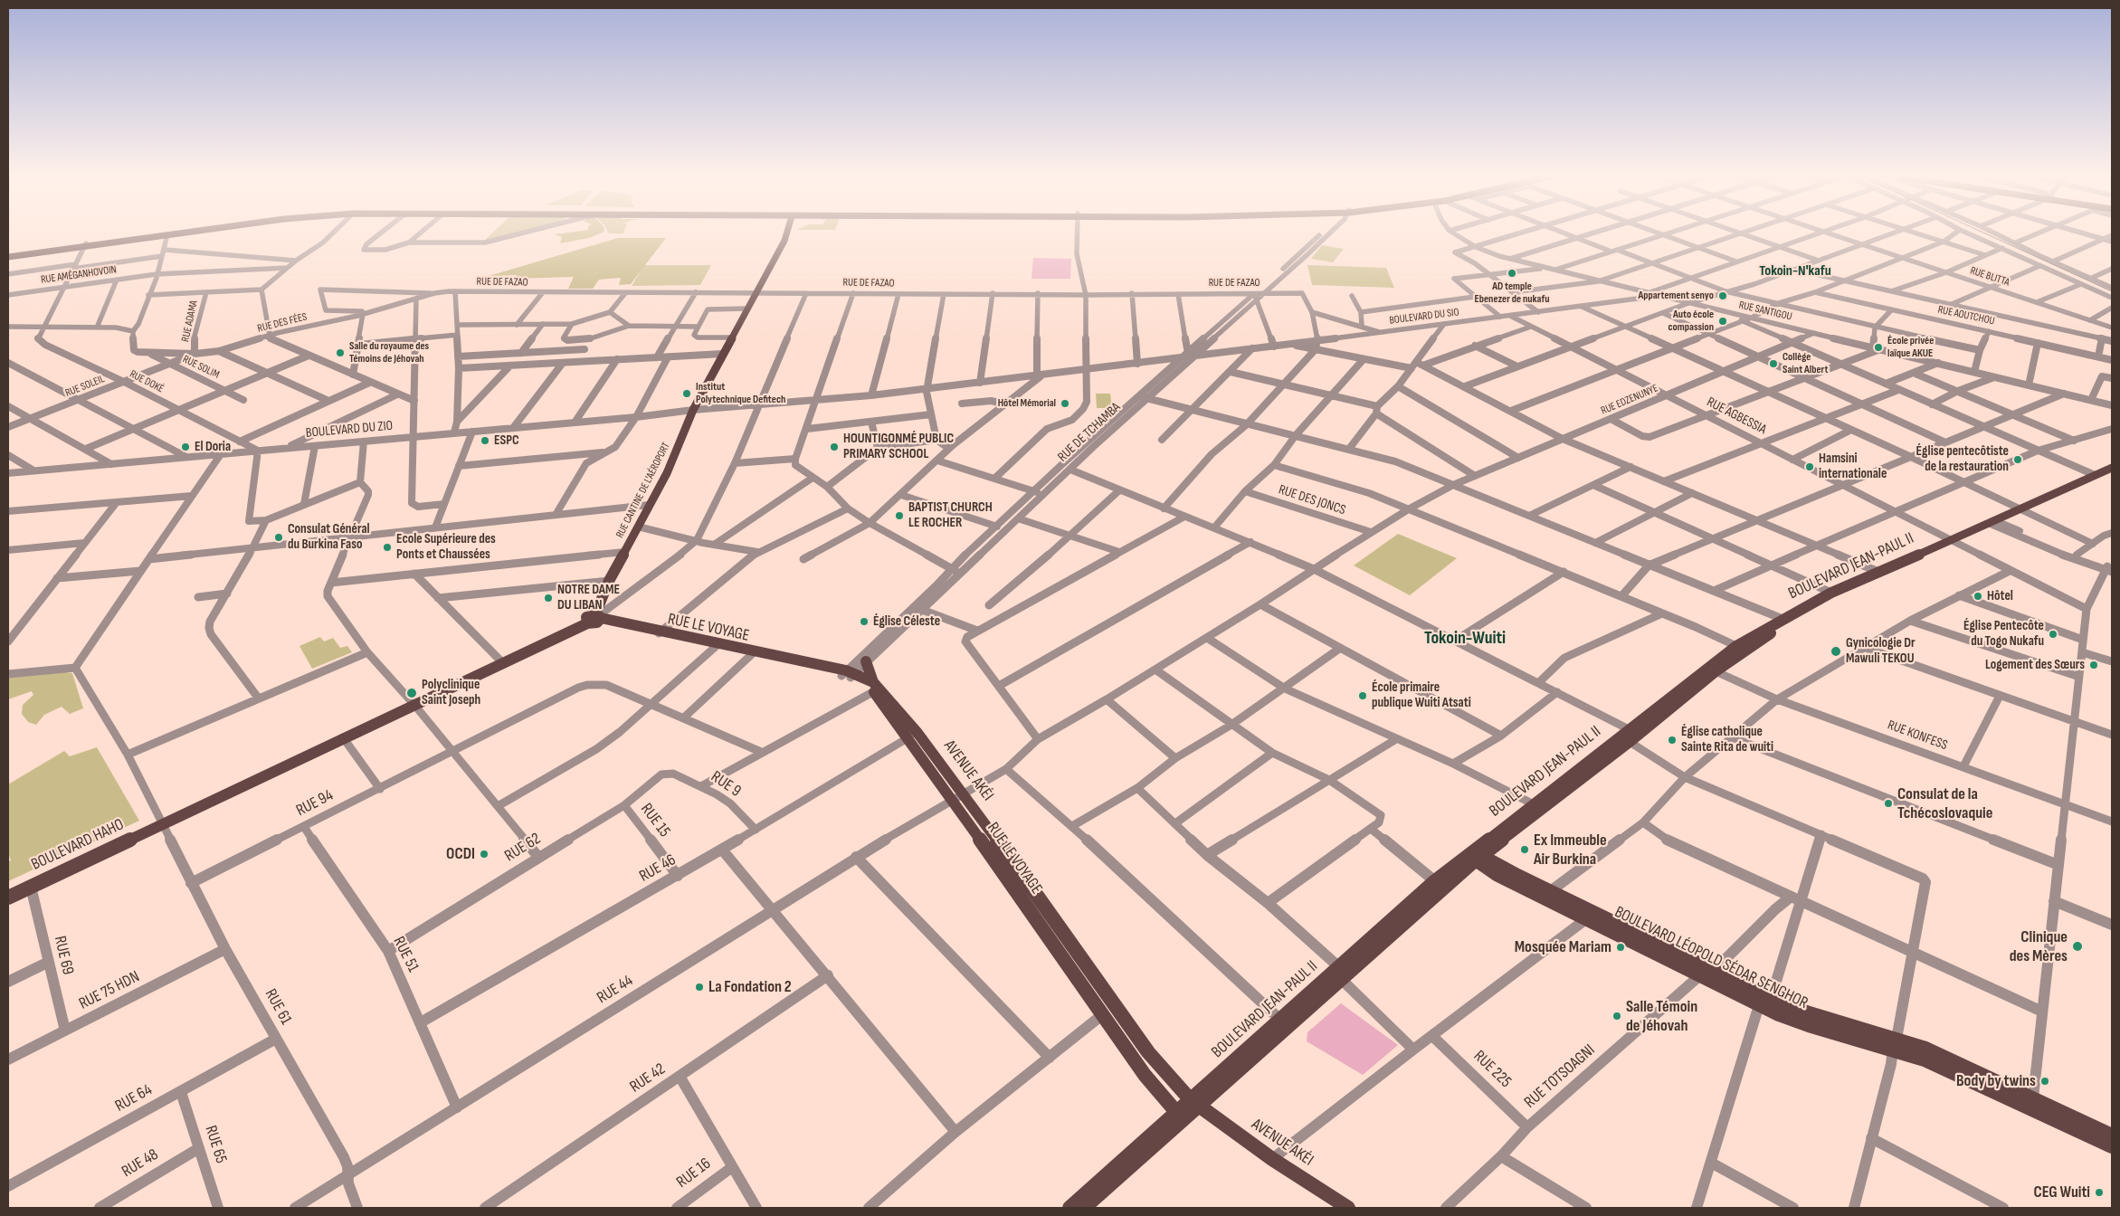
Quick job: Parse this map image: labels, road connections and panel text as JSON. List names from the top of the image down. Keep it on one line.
{"streets":{"main road":["RUE CANTINE DE L'AÉROPORT","BOULEVARD JEAN-PAUL II","RUE LE VOYAGE","AVENUE AKÉI","BOULEVARD HAHO","BOULEVARD LÉOPOLD SÉDAR SENGHOR"],"street":["RUE AMÉGANHOVOIN","RUE BLITTA","RUE DE FAZAO","RUE SANTIGOU","RUE AOUTCHOU","BOULEVARD DU SIO","RUE ADAMA","RUE DES FÉES","RUE SOLIM","RUE DOKÉ","RUE SOLEIL","RUE EDZENUNYE","RUE AGBESSIA","BOULEVARD DU ZIO","RUE DE TCHAMBA","RUE DES JONCS","RUE KONFESS","RUE 9","RUE 94","RUE 15","RUE 62","RUE 46","RUE 51","RUE 69","RUE 44","RUE 75 HDN","RUE 61","RUE 225","RUE TOTSOAGNI","RUE 42","RUE 64","RUE 65","RUE 48","RUE 16"]},"crossings":[["RUE DE FAZAO","RUE DES FÉES"],["RUE DE FAZAO","RUE DE TCHAMBA"],["RUE DE FAZAO","RUE CANTINE DE L'AÉROPORT"],["RUE SANTIGOU","BOULEVARD DU SIO"],["RUE SANTIGOU","RUE EDZENUNYE"],["BOULEVARD DU SIO","RUE AGBESSIA"],["BOULEVARD DU SIO","BOULEVARD DU ZIO"],["BOULEVARD DU SIO","RUE DE TCHAMBA"],["RUE ADAMA","RUE DES FÉES"],["RUE ADAMA","RUE SOLEIL"],["RUE DES FÉES","RUE SOLIM"],["RUE DES FÉES","RUE SOLEIL"],["RUE SOLIM","RUE SOLEIL"],["RUE DOKÉ","RUE SOLEIL"],["RUE DOKÉ","BOULEVARD DU ZIO"],["RUE EDZENUNYE","RUE AGBESSIA"],["RUE EDZENUNYE","RUE 44"],["RUE AGBESSIA","BOULEVARD JEAN-PAUL II"],["BOULEVARD DU ZIO","RUE CANTINE DE L'AÉROPORT"],["RUE DE TCHAMBA","RUE LE VOYAGE"],["RUE CANTINE DE L'AÉROPORT","RUE LE VOYAGE"],["RUE CANTINE DE L'AÉROPORT","BOULEVARD HAHO"],["RUE DES JONCS","RUE 44"],["BOULEVARD JEAN-PAUL II","RUE LE VOYAGE"],["BOULEVARD JEAN-PAUL II","RUE KONFESS"],["BOULEVARD JEAN-PAUL II","AVENUE AKÉI"],["BOULEVARD JEAN-PAUL II","BOULEVARD LÉOPOLD SÉDAR SENGHOR"],["RUE LE VOYAGE","AVENUE AKÉI"],["RUE LE VOYAGE","BOULEVARD HAHO"],["RUE LE VOYAGE","RUE 46"],["RUE LE VOYAGE","RUE 44"],["AVENUE AKÉI","RUE 44"],["RUE 9","RUE 62"],["RUE 9","RUE 46"],["RUE 94","RUE 51"],["RUE 94","RUE 61"],["RUE 15","RUE 62"],["RUE 15","RUE 46"],["BOULEVARD HAHO","RUE 69"],["BOULEVARD HAHO","RUE 61"],["RUE 62","RUE 51"],["RUE 46","RUE 51"],["RUE 51","RUE 44"],["RUE 69","RUE 75 HDN"],["BOULEVARD LÉOPOLD SÉDAR SENGHOR","RUE TOTSOAGNI"],["RUE 44","RUE 61"],["RUE 75 HDN","RUE 61"],["RUE 61","RUE 64"],["RUE 225","RUE TOTSOAGNI"],["RUE 64","RUE 65"],["RUE 65","RUE 48"]],"districts":["Tokoin-N'kafu","Tokoin-Wuiti"],"places":["AD temple Ebenezer de nukafu","Appartement senyo","Auto école compassion","École privée laïque AKUE","Salle du royaume des Témoins de Jéhovah","Collège Saint Albert","Institut Polytechnique Defitech","Hôtel Mémorial","ESPC","El Doria","HOUNTIGONMÉ PUBLIC PRIMARY SCHOOL","Église pentecôtiste de la restauration","Hamsini internationale","BAPTIST CHURCH LE ROCHER","Consulat Général du Burkina Faso","Ecole Supérieure des Ponts et Chaussées","Hôtel","NOTRE DAME DU LIBAN","Église Céleste","Église Pentecôte du Togo Nukafu","Gynicologie Dr Mawuli TEKOU","Logement des Sœurs","Polyclinique Saint Joseph","École primaire publique Wuiti Atsati","Église catholique Sainte Rita de wuiti","Consulat de la Tchécoslovaquie","Ex Immeuble Air Burkina","OCDI","Clinique des Mères","Mosquée Mariam","La Fondation 2","Salle Témoin de Jéhovah","Body by twins","CEG Wuiti"]}
